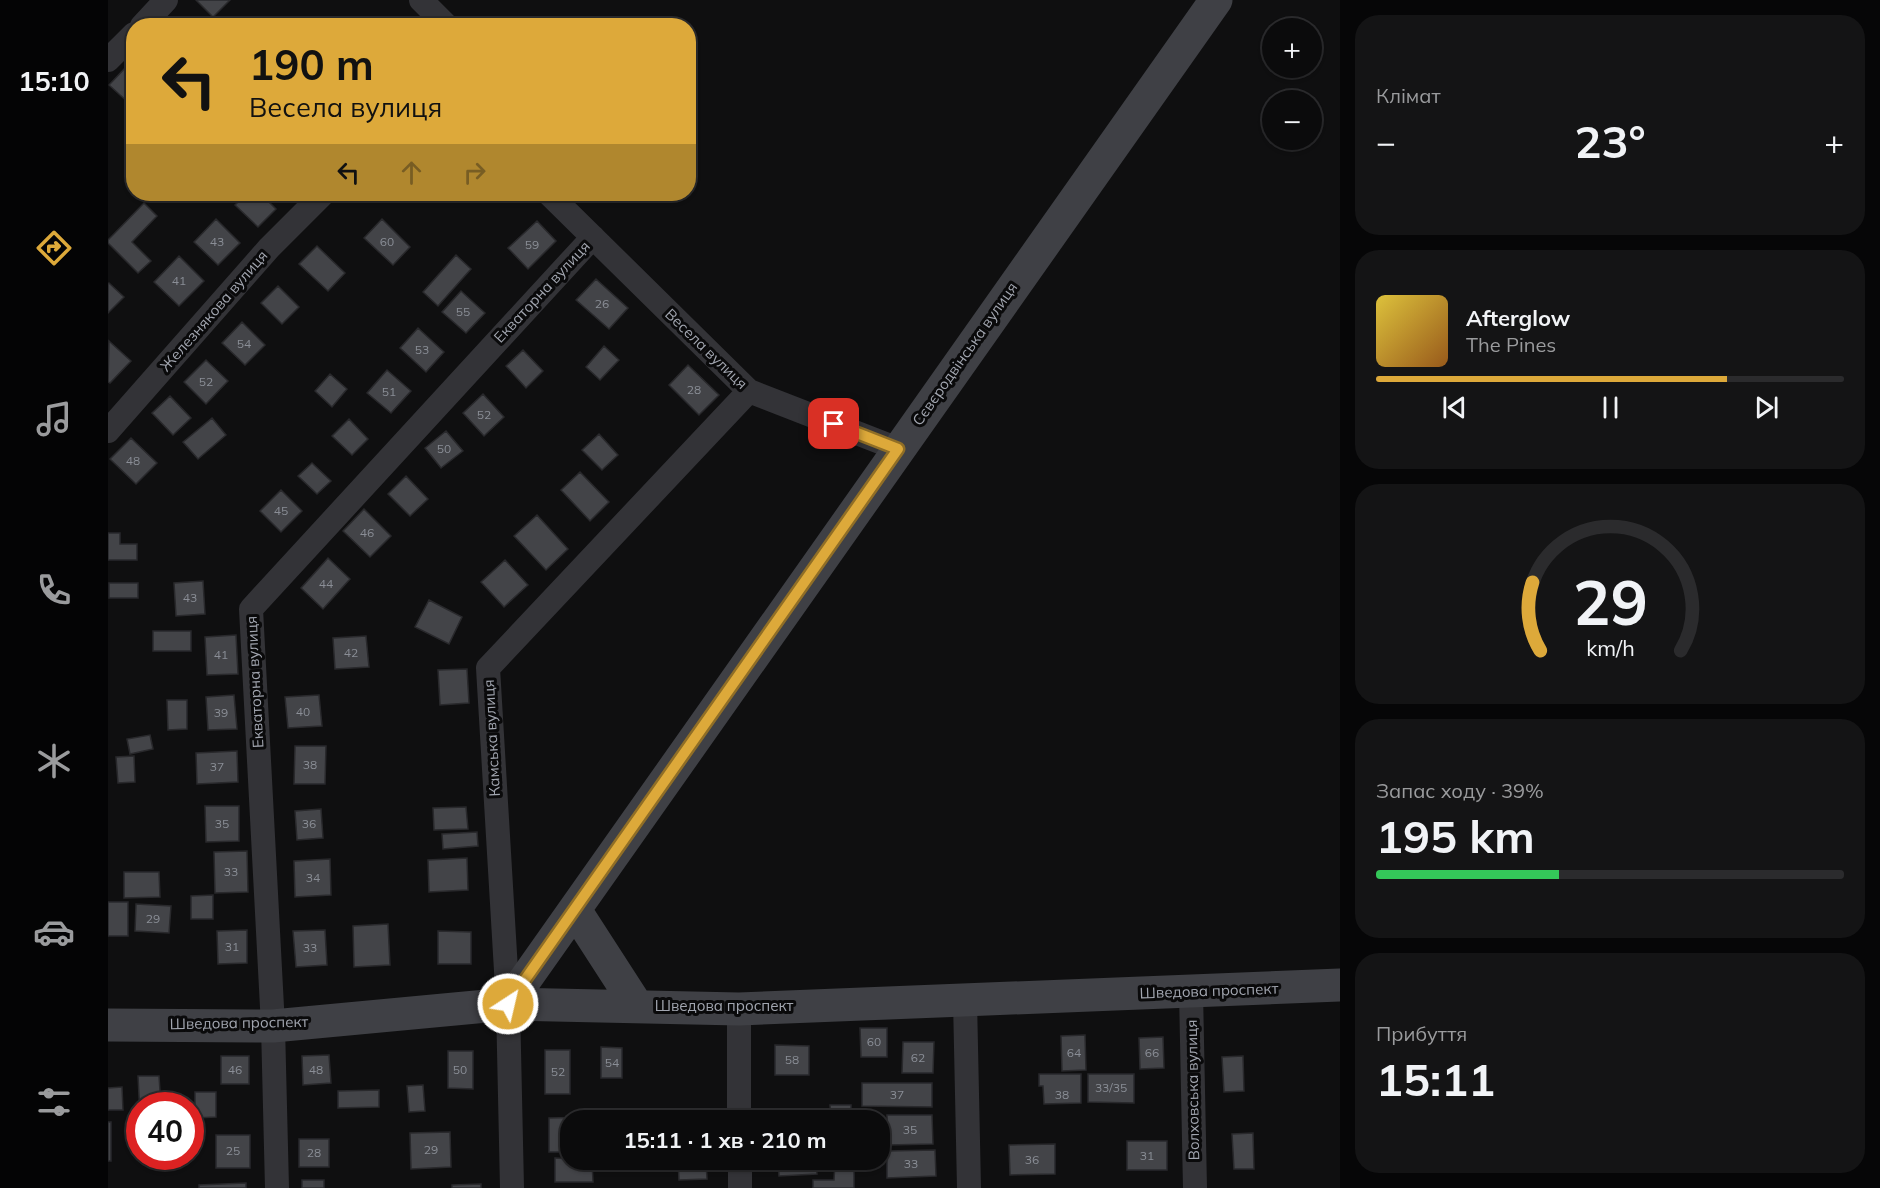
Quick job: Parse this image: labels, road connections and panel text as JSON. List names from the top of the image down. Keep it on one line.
{"streets":{"street":["Екваторна вулиця","Железнякова вулиця","Весела вулиця","Сєвєродвінська вулиця","Камська вулиця","Шведова проспект","Волховська вулиця"]},"crossings":[["Екваторна вулиця","Весела вулиця"],["Екваторна вулиця","Шведова проспект"],["Весела вулиця","Сєвєродвінська вулиця"],["Весела вулиця","Камська вулиця"],["Сєвєродвінська вулиця","Камська вулиця"],["Сєвєродвінська вулиця","Шведова проспект"],["Камська вулиця","Шведова проспект"],["Шведова проспект","Волховська вулиця"]],"house_numbers":["43","60","59","41","26","55","54","53","52","28","51","52","50","48","45","46","44","43","42","41","40","39","38","37","35","36","33","34","29","31","33","60","64","66","62","58","54","46","48","50","52","33/35","37","38","35","29","25","28","31","36","33"],"page":{"tabs":"15:10","tile":["Клімат",["Запас ходу · 39%","195 km"],["Прибуття","15:11"]],"map_buttons":["+","−"],"turn":["190 m","Весела вулиця"],"heat":["−","23°","+"],"song":["Afterglow","The Pines"],"limit":"40","trip":"15:11 · 1 хв · 210 m","gauge":["29","km/h"]}}
